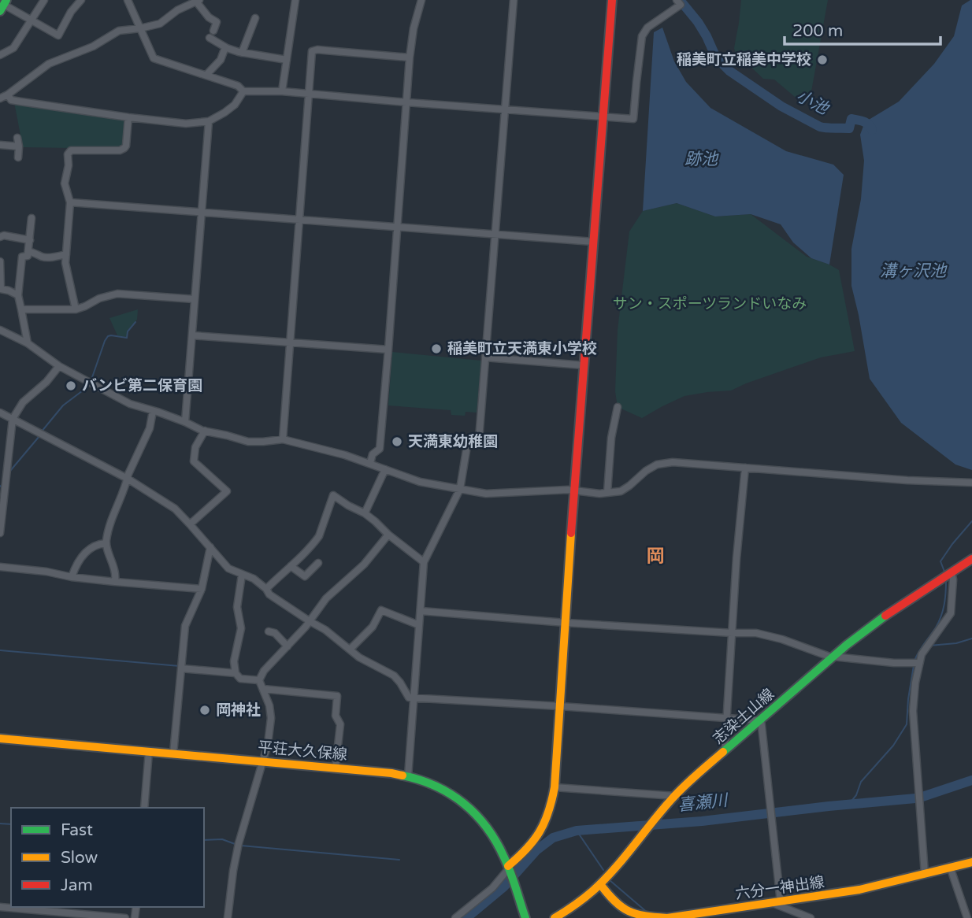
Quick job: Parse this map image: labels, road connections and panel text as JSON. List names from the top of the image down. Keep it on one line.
{"streets":{"main road":["志染土山線","平荘大久保線","六分一神出線"]},"crossings":[["志染土山線","六分一神出線"]],"districts":["岡"],"water":["小池","跡池","溝ヶ沢池","喜瀬川"],"parks":["サン・スポーツランドいなみ"],"places":["稲美町立稲美中学校","稲美町立天満東小学校","バンビ第二保育園","天満東幼稚園","岡神社"],"legend":["Fast","Slow","Jam"],"scale_bar":"200 m"}
